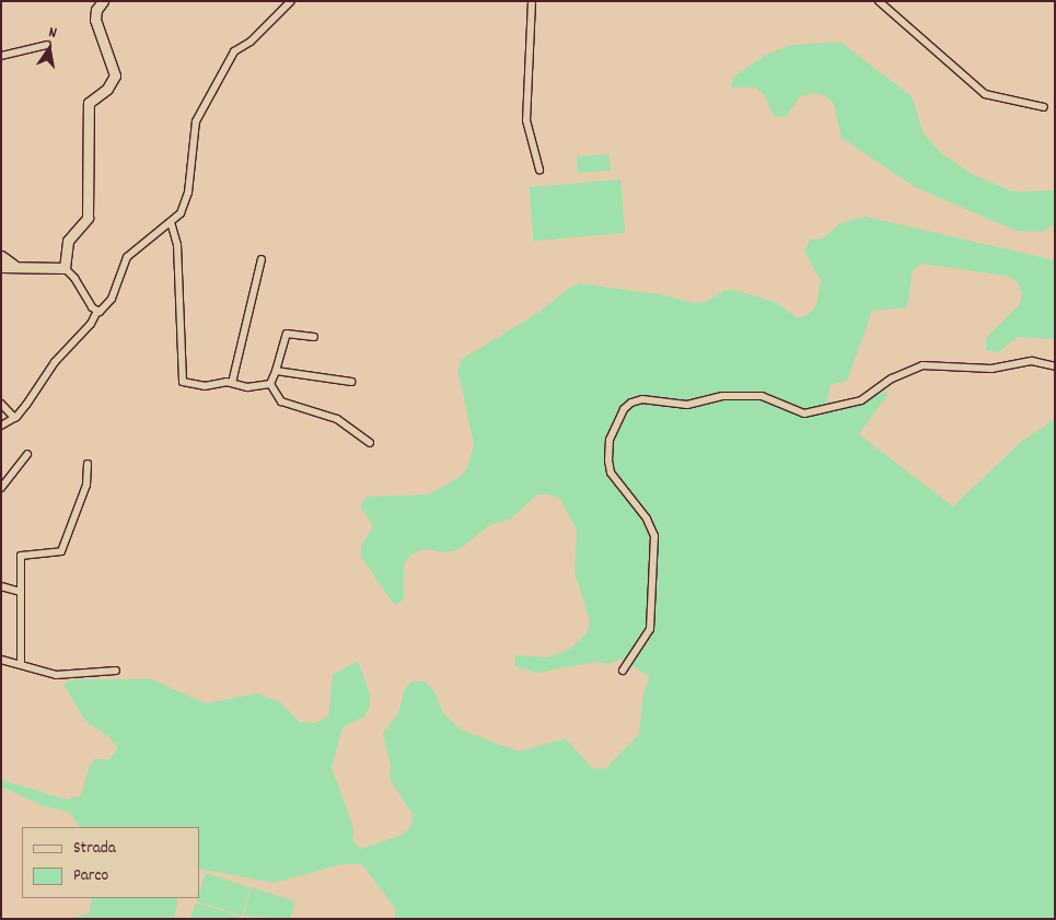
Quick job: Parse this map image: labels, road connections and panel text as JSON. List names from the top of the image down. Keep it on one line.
{"legend":["Strada","Parco"],"north":"top"}
